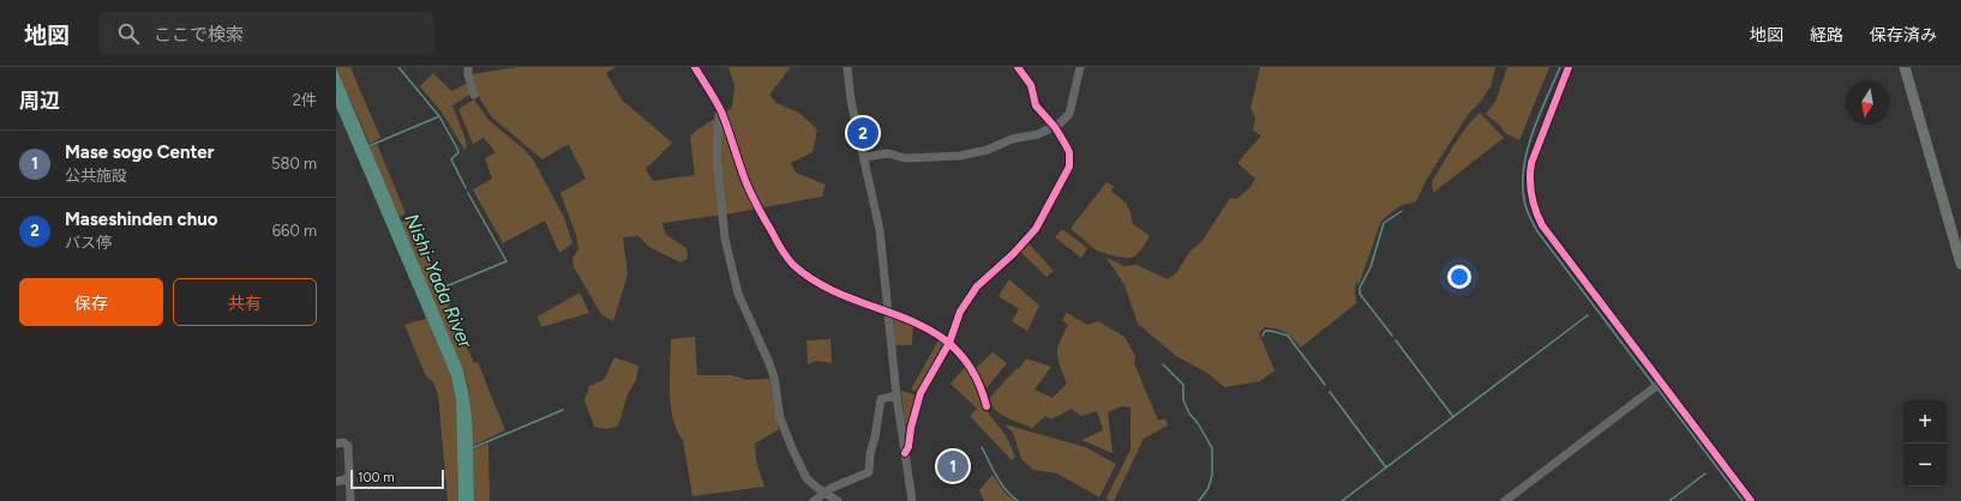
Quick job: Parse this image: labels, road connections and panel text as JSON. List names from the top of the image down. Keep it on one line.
{"water":["Nishi-Yada River"],"scale_bar":"100 m","north":"bottom","page":{"header":"地図","search":"ここで検索","nav":["地図","経路","保存済み"],"heading":["周辺","2件"],"pins":["2","1"],"list":[{"mark":"1","name":"Mase sogo Center","note":"公共施設","value":"580 m"},{"mark":"2","name":"Maseshinden chuo","note":"バス停","value":"660 m"}],"buttons":["保存","共有"],"map_buttons":["+","−"],"scale":"100 m"}}
